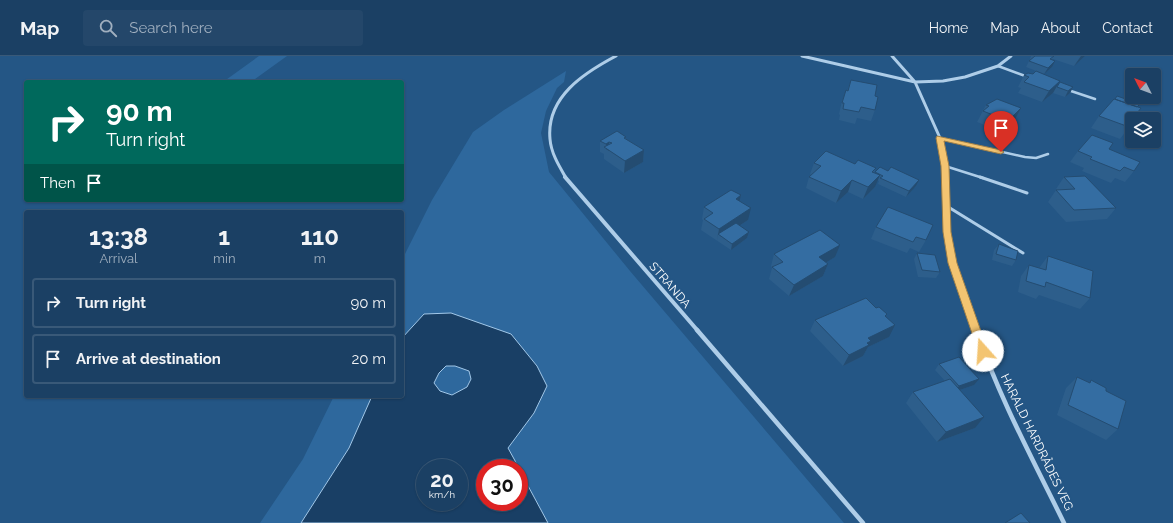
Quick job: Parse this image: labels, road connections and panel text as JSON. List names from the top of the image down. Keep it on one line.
{"streets":{"street":["STRANDA","HARALD HARDRÅDES VEG"]},"north":"top left","page":{"header":"Map","search":"Search here","nav":["Home","Map","About","Contact"],"turn":["90 m","Turn right"],"then":"Then","eta":["13:38","Arrival","1","min","110","m"],"list":[{"name":"Turn right","value":"90 m"},{"name":"Arrive at destination","value":"20 m"}],"speed":"20 km/h","limit":"30"}}
